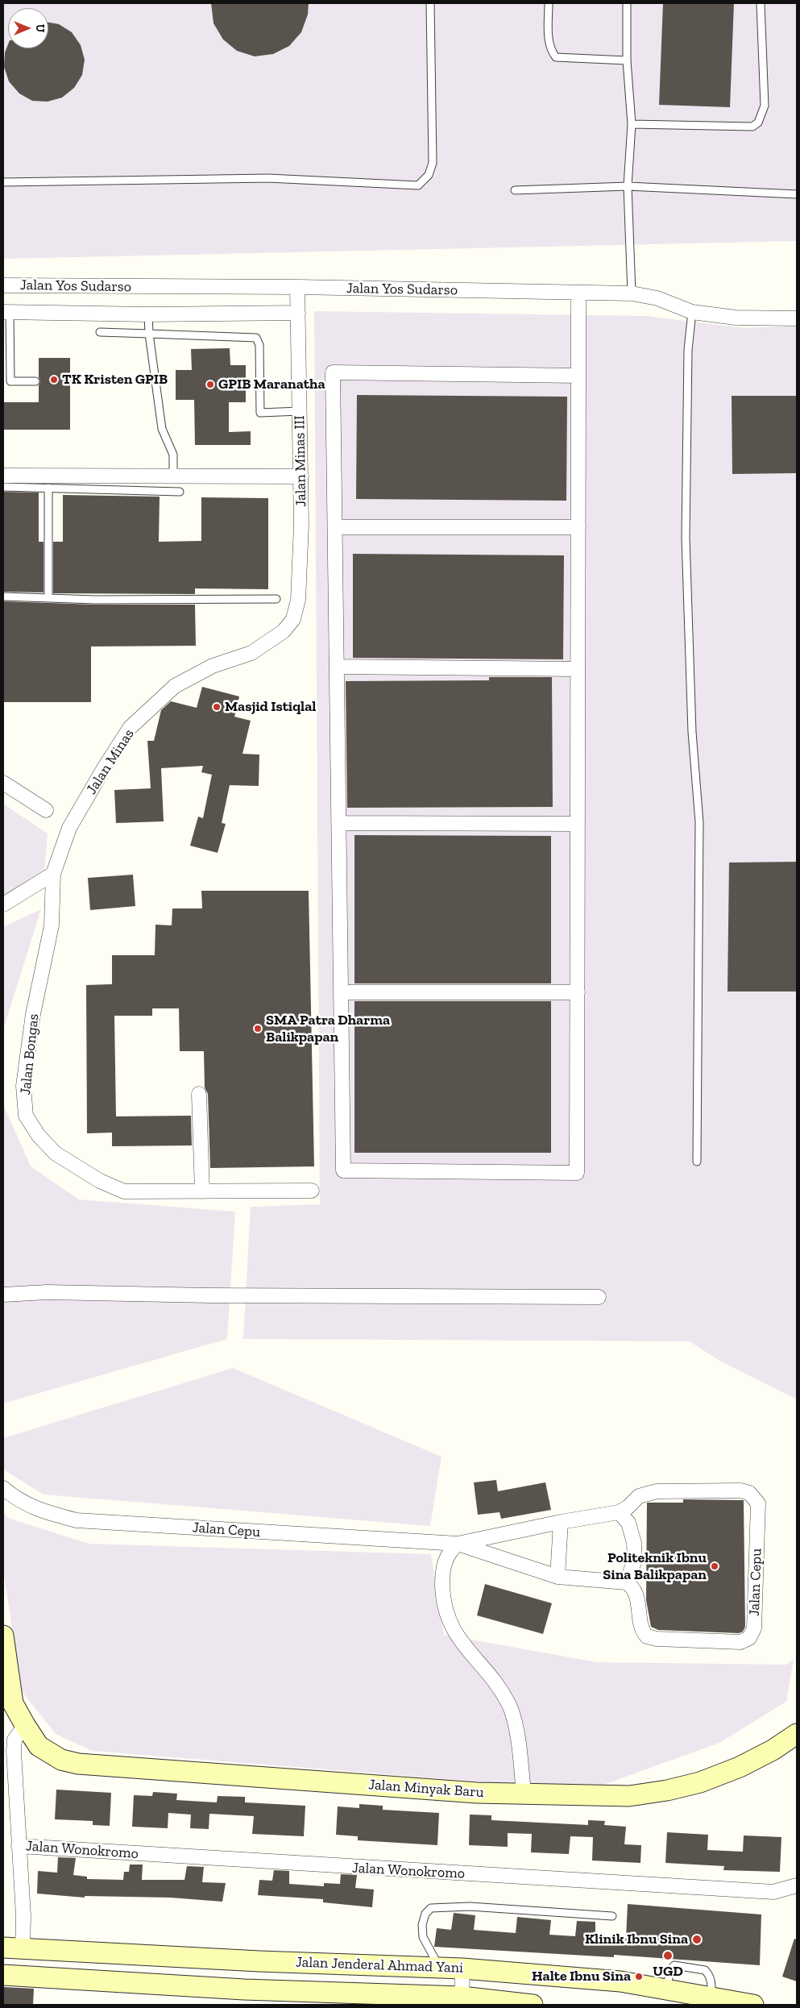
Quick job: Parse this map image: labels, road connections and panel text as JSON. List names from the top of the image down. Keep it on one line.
{"streets":{"main road":["Jalan Minyak Baru","Jalan Jenderal Ahmad Yani"],"street":["Jalan Yos Sudarso","Jalan Minas III","Jalan Minas","Jalan Bongas","Jalan Cepu","Jalan Wonokromo"]},"crossings":[["Jalan Yos Sudarso","Jalan Minas III"],["Jalan Minas III","Jalan Minas"],["Jalan Minas","Jalan Bongas"]],"places":["TK Kristen GPIB","GPIB Maranatha","Masjid Istiqlal","SMA Patra Dharma Balikpapan","Politeknik Ibnu Sina Balikpapan","Klinik Ibnu Sina","UGD","Halte Ibnu Sina"],"north":"right"}
